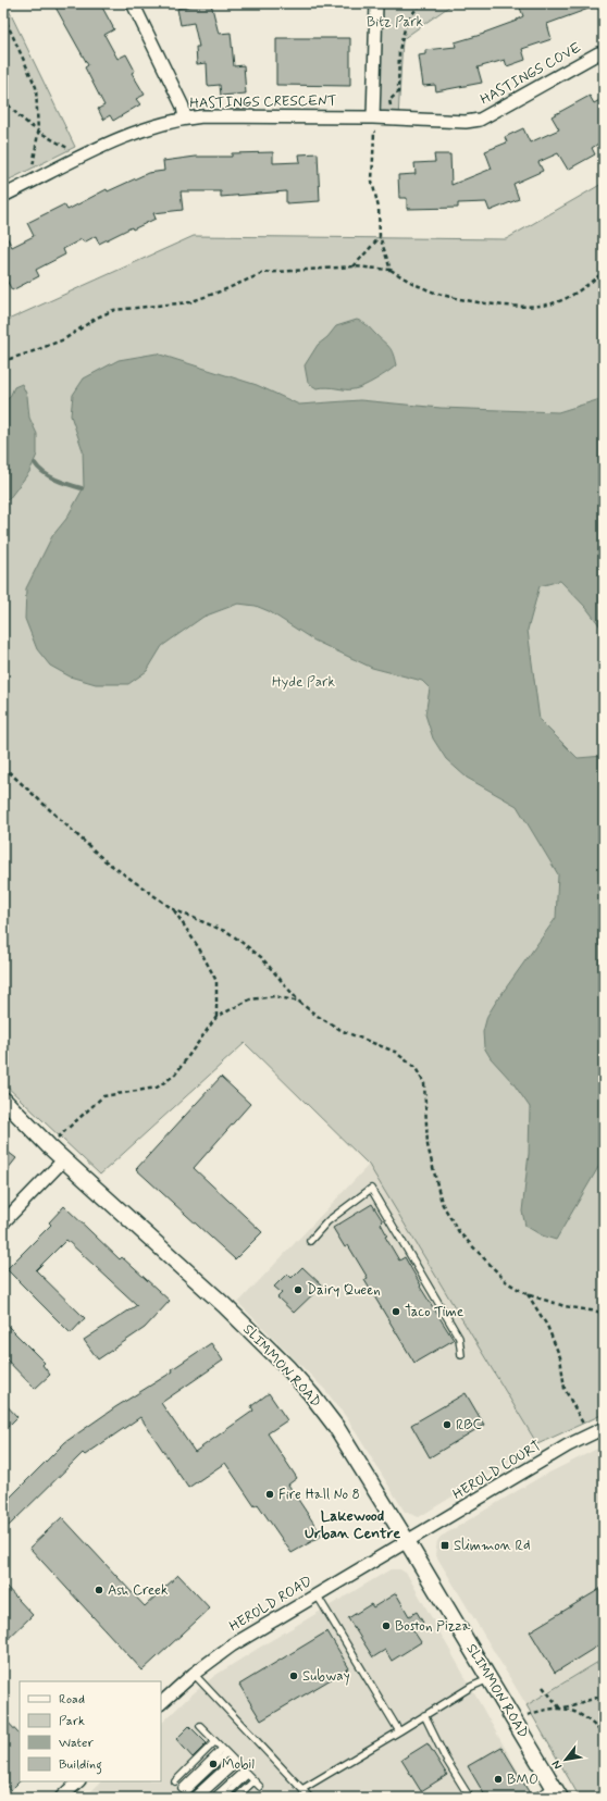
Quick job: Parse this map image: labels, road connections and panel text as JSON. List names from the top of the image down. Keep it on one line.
{"streets":{"street":["HASTINGS COVE","HASTINGS CRESCENT","SLIMMON ROAD","HEROLD COURT","HEROLD ROAD"]},"crossings":[["HASTINGS COVE","HASTINGS CRESCENT"],["SLIMMON ROAD","HEROLD COURT"],["SLIMMON ROAD","HEROLD ROAD"],["HEROLD COURT","HEROLD ROAD"]],"districts":["Lakewood Urban Centre"],"parks":["Bitz Park","Hyde Park"],"places":{"other":["Dairy Queen","Taco Time","RBC","Fire Hall No 8","Ash Creek","Boston Pizza","Subway","Mobil","BMO"],"transit":["Slimmon Rd"]},"legend":["Road","Park","Water","Building"],"north":"bottom left"}
